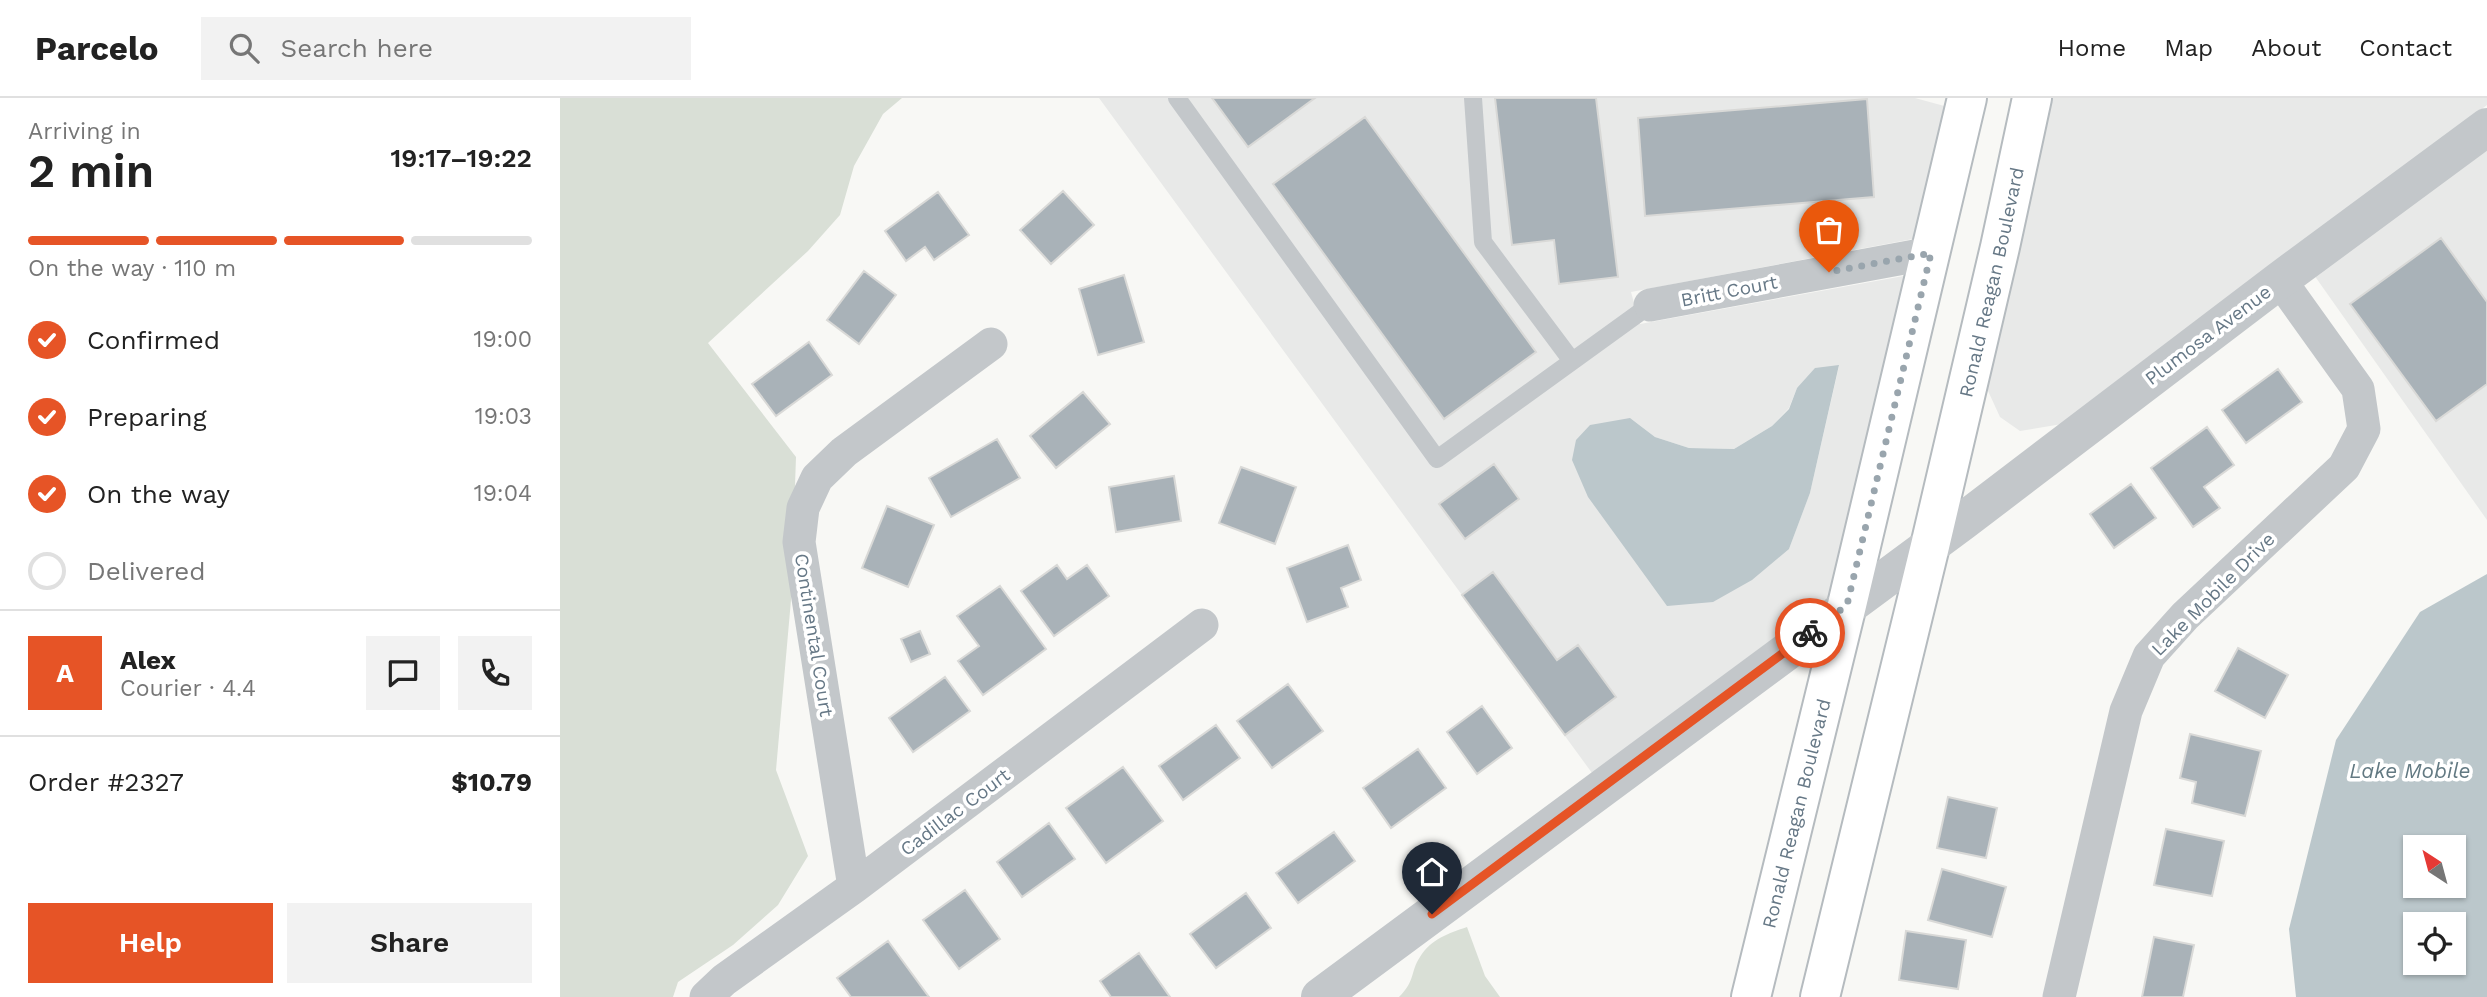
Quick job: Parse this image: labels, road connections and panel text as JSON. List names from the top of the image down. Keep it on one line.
{"streets":{"main road":["Ronald Reagan Boulevard"],"street":["Britt Court","Plumosa Avenue","Lake Mobile Drive","Continental Court","Cadillac Court"]},"crossings":[["Ronald Reagan Boulevard","Britt Court"],["Ronald Reagan Boulevard","Plumosa Avenue"],["Plumosa Avenue","Lake Mobile Drive"],["Continental Court","Cadillac Court"]],"water":["Lake Mobile"],"north":"top left","page":{"header":"Parcelo","search":"Search here","nav":["Home","Map","About","Contact"],"heading":["2 min","Arriving in","19:17–19:22"],"panel":["Alex","Courier · 4.4","Order #2327","$10.79"],"bar":"On the way · 110 m","list":[["Confirmed","19:00"],["Preparing","19:03"],["On the way","19:04"],"Delivered"],"round":"A","buttons":["Help","Share"]}}
